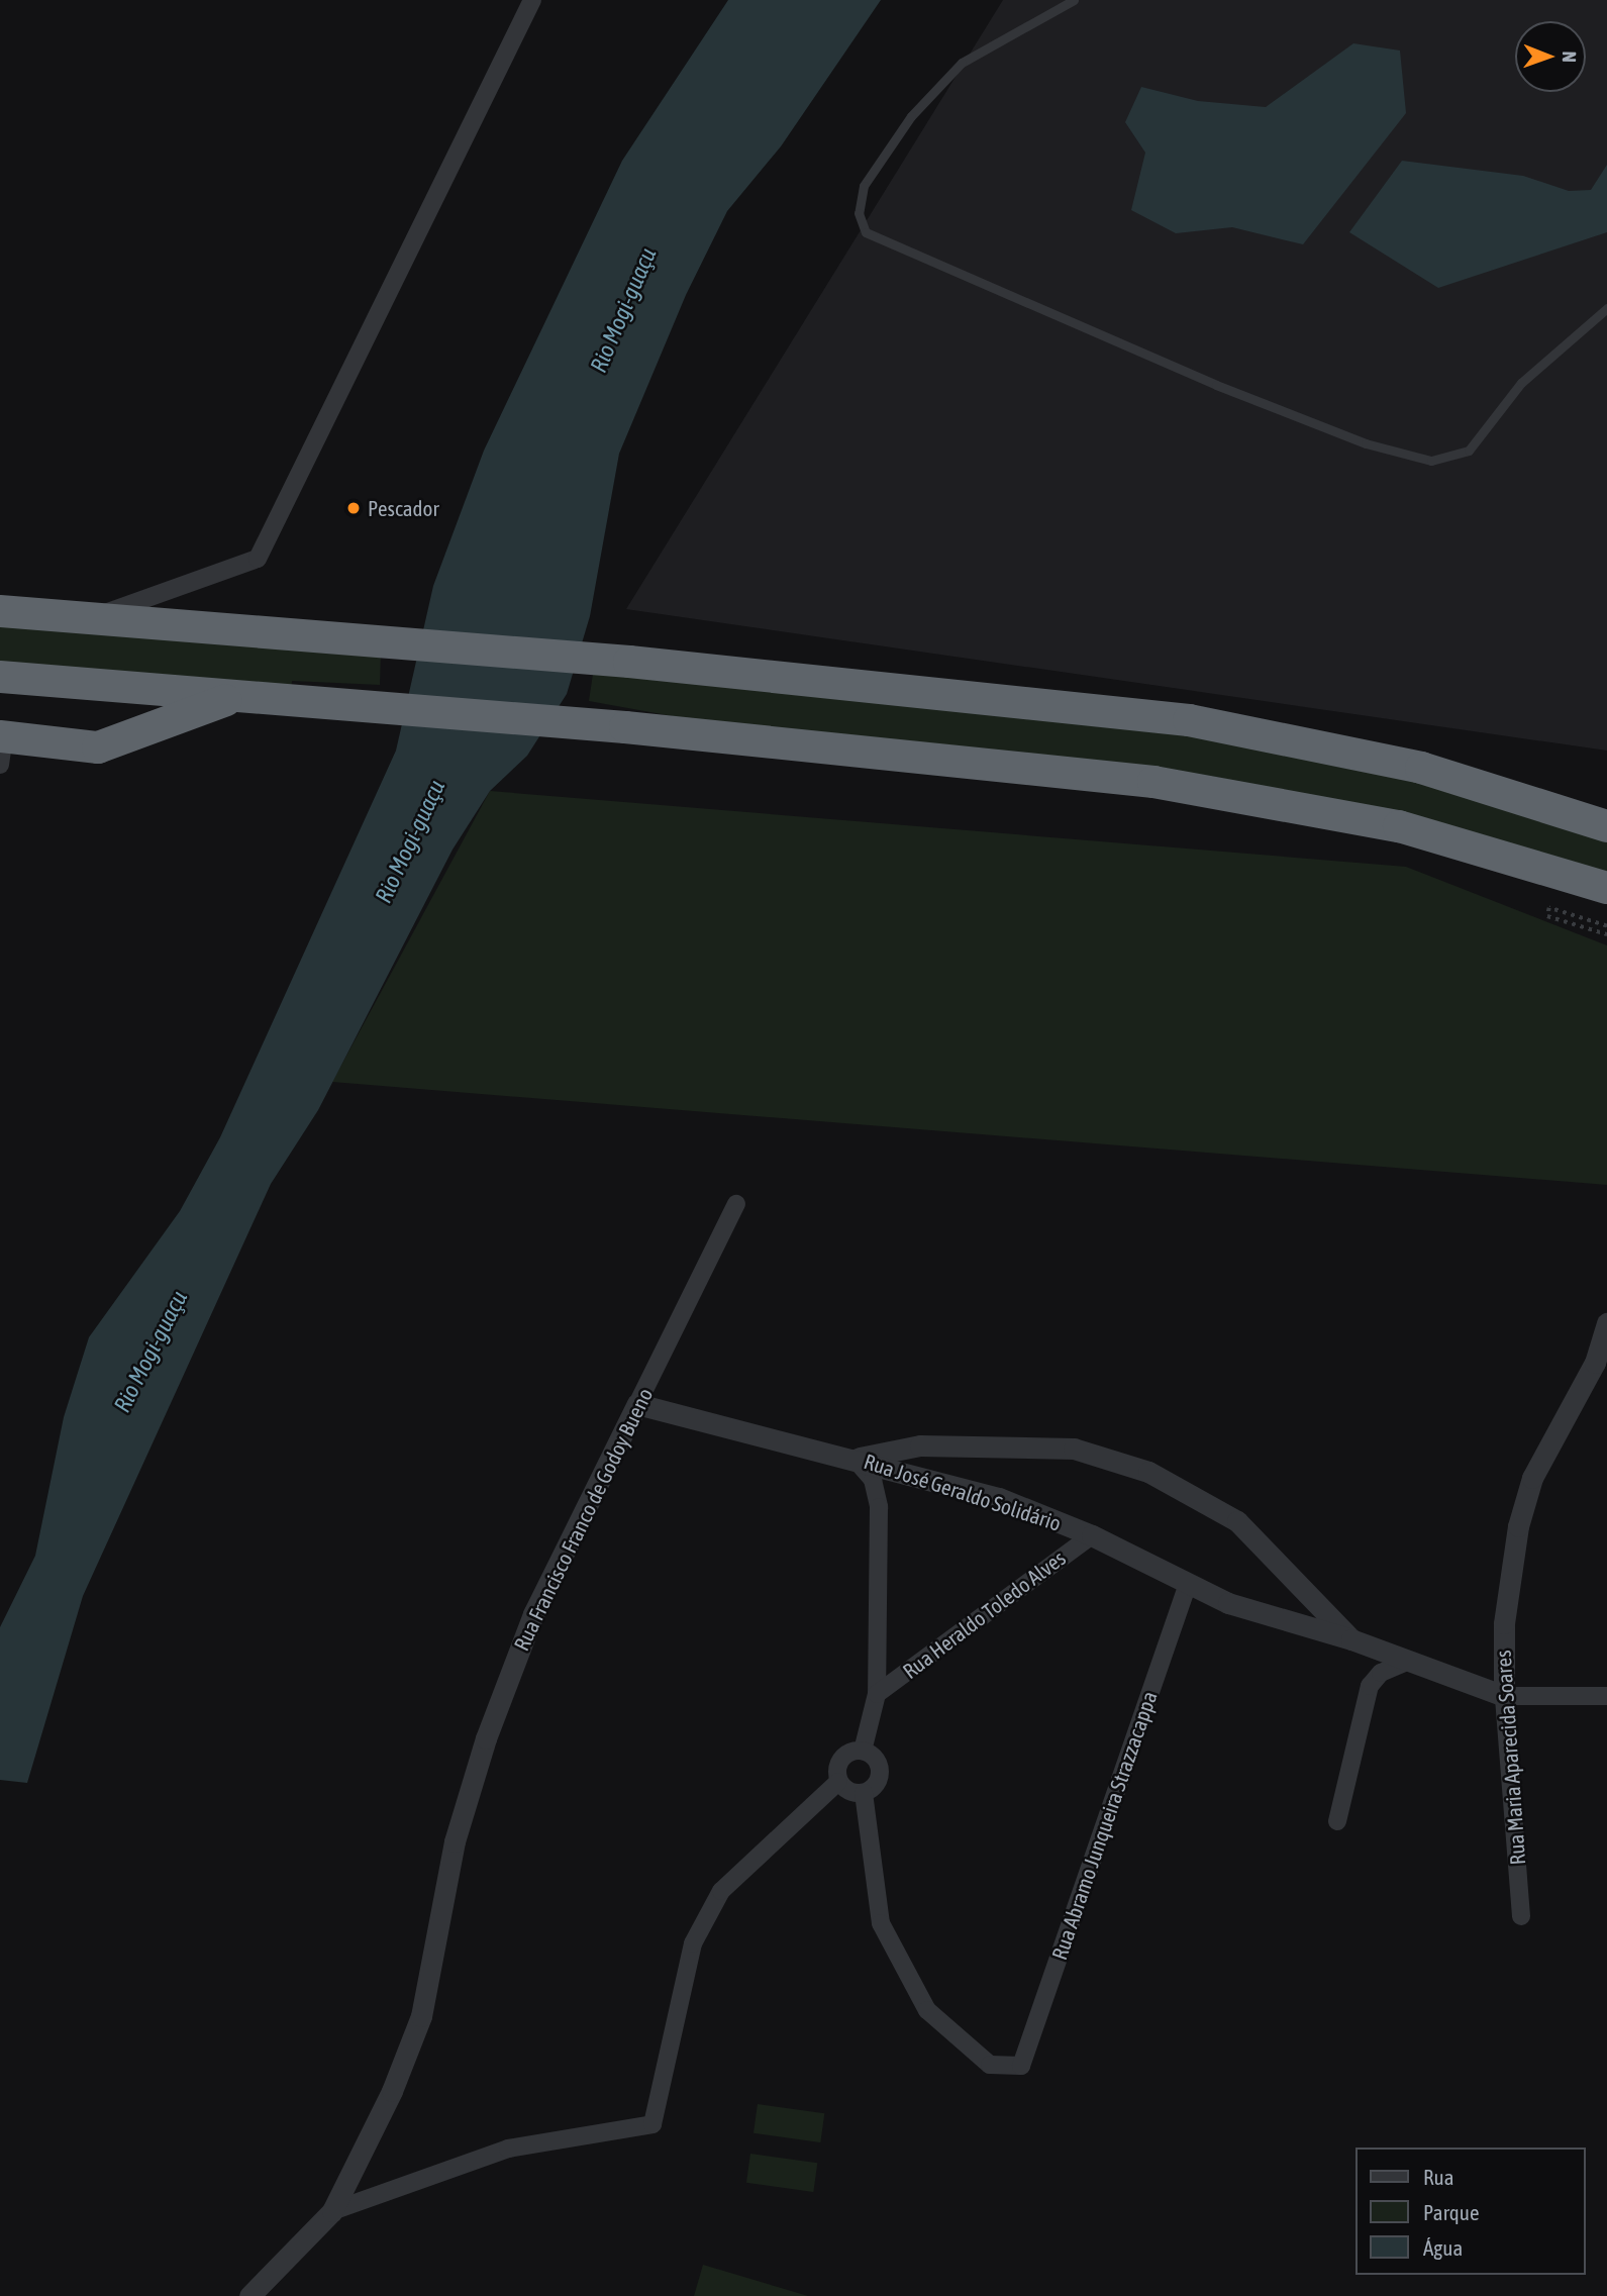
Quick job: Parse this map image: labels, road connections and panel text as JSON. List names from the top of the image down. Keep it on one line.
{"streets":{"street":["Rua José Geraldo Solidário","Rua Francisco Franco de Godoy Bueno","Rua Heraldo Toledo Alves","Rua Maria Aparecida Soares","Rua Abramo Junqueira Strazzacappa"]},"crossings":[["Rua José Geraldo Solidário","Rua Heraldo Toledo Alves"],["Rua José Geraldo Solidário","Rua Maria Aparecida Soares"],["Rua José Geraldo Solidário","Rua Abramo Junqueira Strazzacappa"]],"water":["Rio Mogi-guaçu"],"places":["Pescador"],"legend":["Rua","Parque","Água"],"north":"right"}
